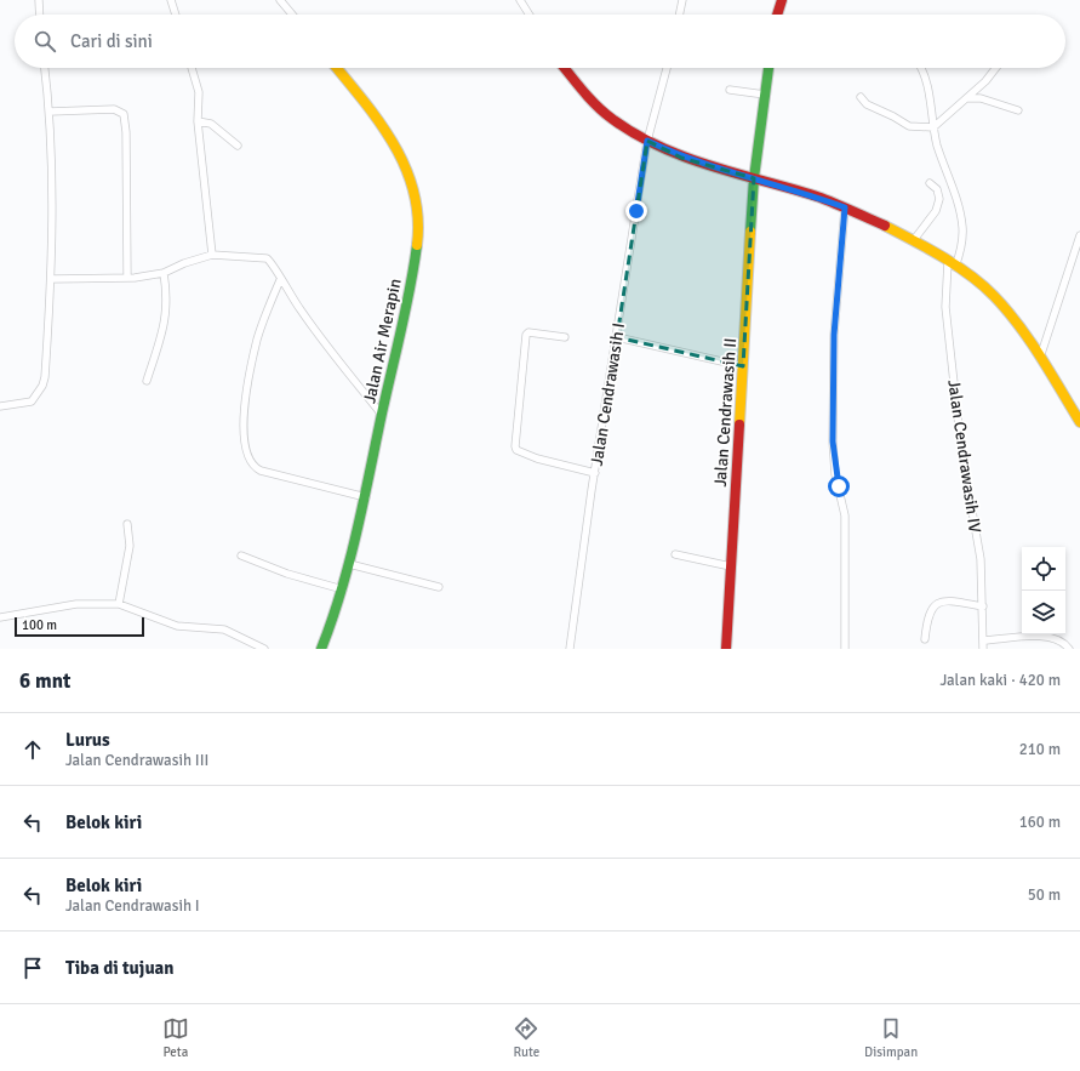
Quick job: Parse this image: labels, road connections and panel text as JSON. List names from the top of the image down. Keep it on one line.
{"streets":{"street":["Jalan Air Merapin","Jalan Cendrawasih I","Jalan Cendrawasih II","Jalan Cendrawasih IV"]},"scale_bar":"100 m","page":{"search":"Cari di sini","scale":"100 m","heading":["6 mnt","Jalan kaki · 420 m"],"list":[["Lurus","Jalan Cendrawasih III","210 m"],["Belok kiri","160 m"],["Belok kiri","Jalan Cendrawasih I","50 m"],"Tiba di tujuan"],"nav":["Peta","Rute","Disimpan"]}}
